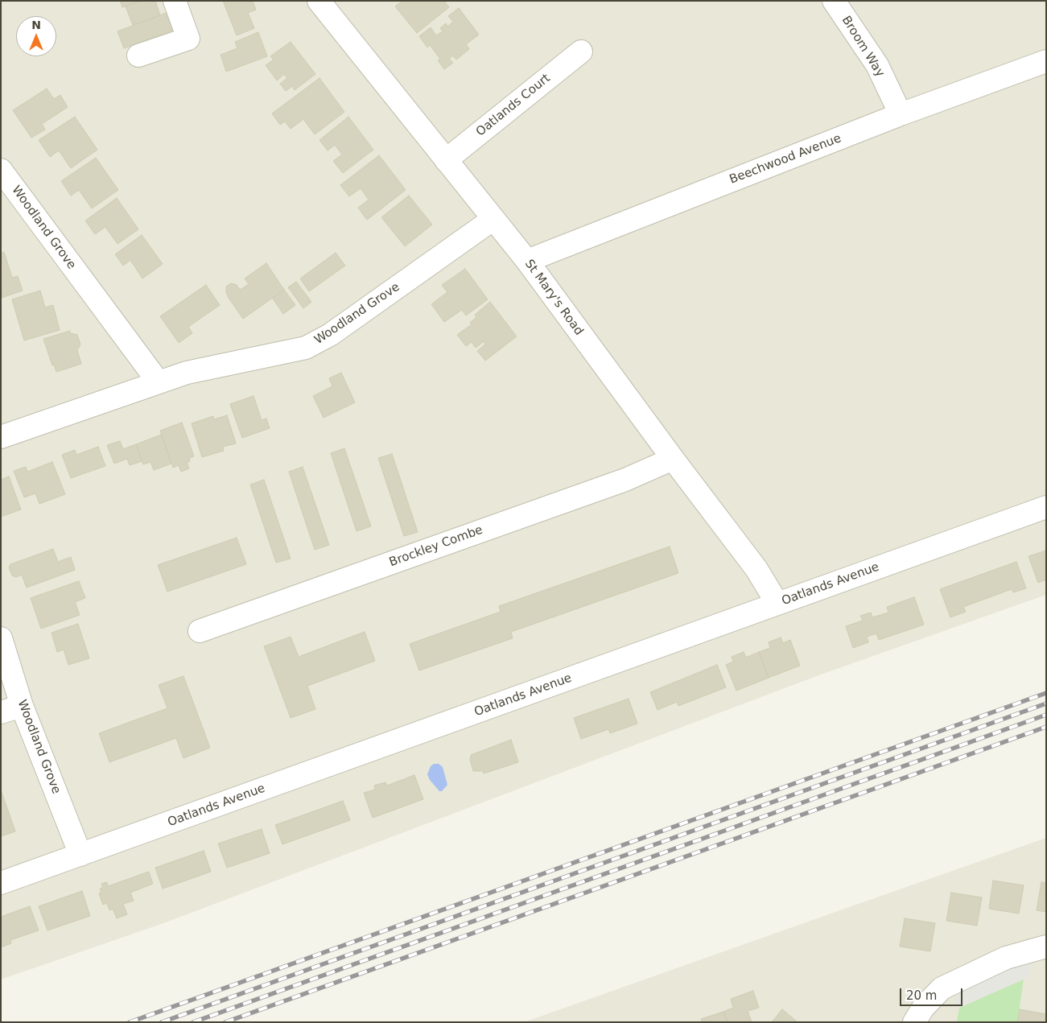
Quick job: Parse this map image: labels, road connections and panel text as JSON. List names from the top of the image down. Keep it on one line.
{"streets":{"street":["Broom Way","Oatlands Court","Beechwood Avenue","Woodland Grove","St Mary's Road","Brockley Combe","Oatlands Avenue"]},"crossings":[["Broom Way","Beechwood Avenue"],["Oatlands Court","St Mary's Road"],["Beechwood Avenue","St Mary's Road"],["Woodland Grove","St Mary's Road"],["Woodland Grove","Oatlands Avenue"],["St Mary's Road","Brockley Combe"],["St Mary's Road","Oatlands Avenue"]],"scale_bar":"20 m","north":"top"}
